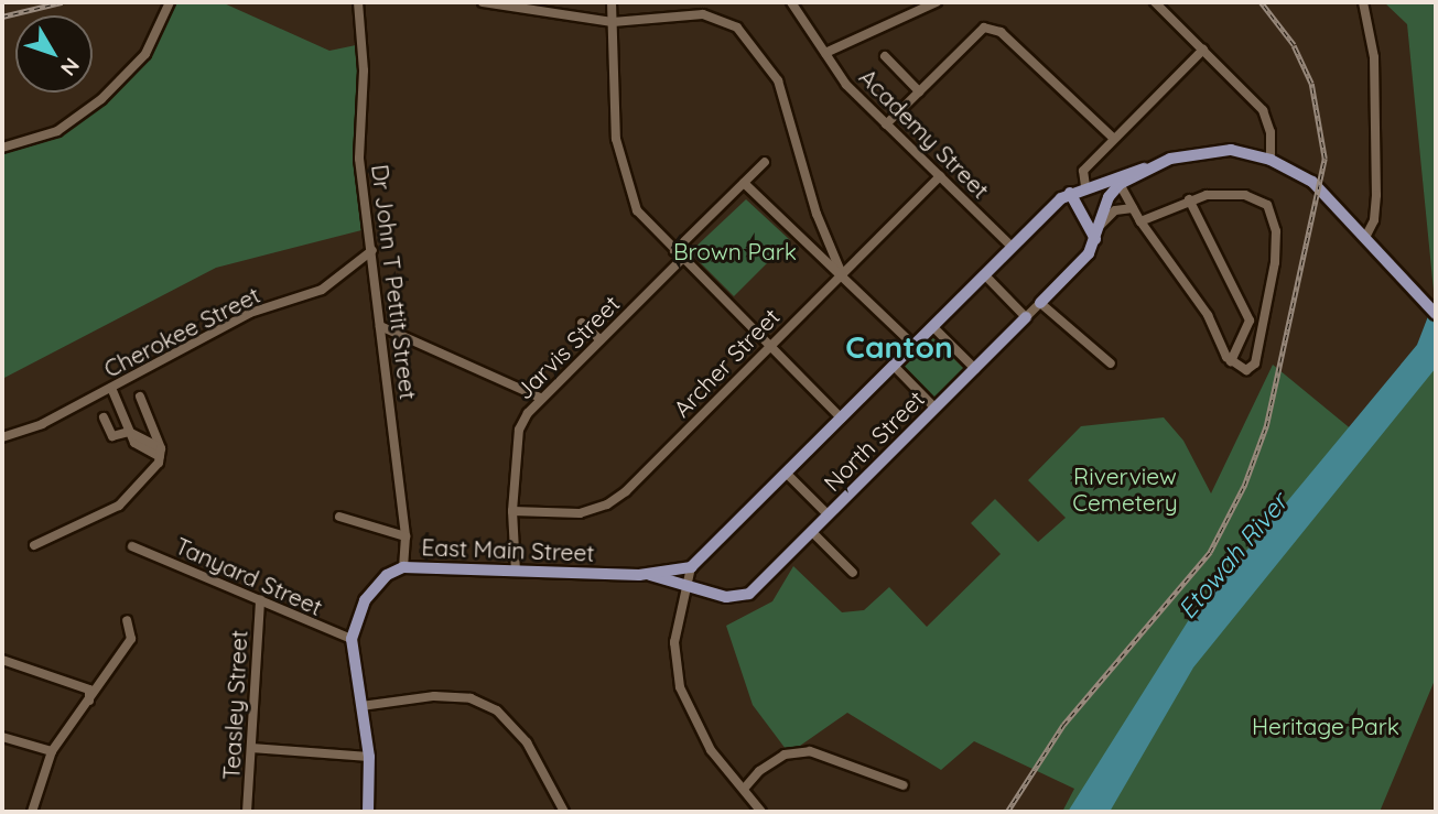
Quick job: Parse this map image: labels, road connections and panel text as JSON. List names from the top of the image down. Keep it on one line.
{"streets":{"main road":["North Street","East Main Street"],"street":["Academy Street","Dr John T Pettit Street","Cherokee Street","Jarvis Street","Archer Street","Tanyard Street","Teasley Street"]},"crossings":[["Academy Street","Archer Street"],["Dr John T Pettit Street","Cherokee Street"],["Dr John T Pettit Street","East Main Street"],["Jarvis Street","Archer Street"],["Jarvis Street","East Main Street"],["North Street","East Main Street"],["East Main Street","Tanyard Street"],["Tanyard Street","Teasley Street"]],"districts":["Canton"],"water":["Etowah River"],"parks":["Brown Park","Riverview Cemetery","Heritage Park"],"north":"bottom right"}
